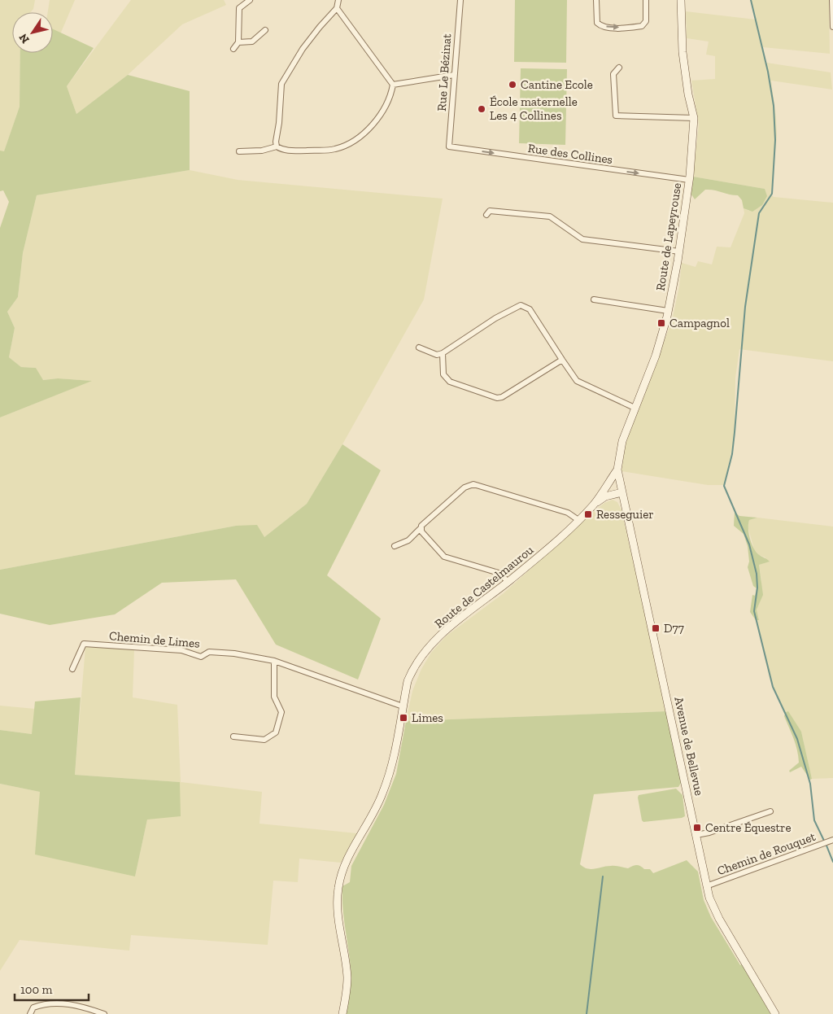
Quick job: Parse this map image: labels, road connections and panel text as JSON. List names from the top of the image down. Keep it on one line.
{"streets":{"street":["Rue Le Bézinat","Rue des Collines","Route de Lapeyrouse","Route de Castelmaurou","Chemin de Limes","Avenue de Bellevue","Chemin de Rouquet"]},"crossings":[["Rue Le Bézinat","Rue des Collines"],["Rue des Collines","Route de Lapeyrouse"],["Route de Lapeyrouse","Route de Castelmaurou"],["Route de Lapeyrouse","Avenue de Bellevue"],["Route de Castelmaurou","Avenue de Bellevue"],["Avenue de Bellevue","Chemin de Rouquet"]],"one_way":["Rue des Collines"],"places":{"other":["Cantine Ecole","École maternelle Les 4 Collines"],"transit":["Campagnol","Resseguier","D77","Limes","Centre Équestre"]},"scale_bar":"100 m","north":"bottom left"}
